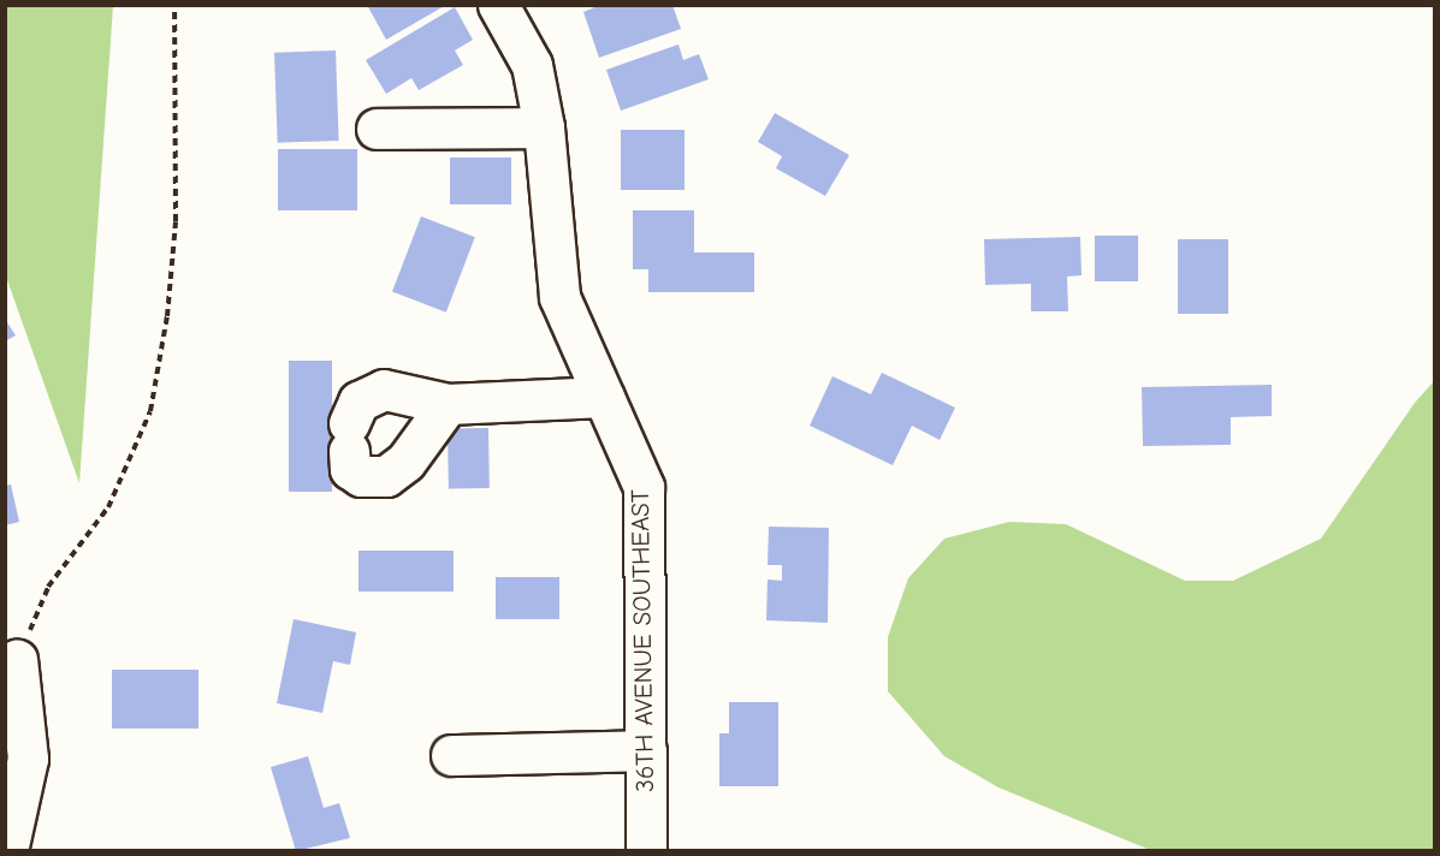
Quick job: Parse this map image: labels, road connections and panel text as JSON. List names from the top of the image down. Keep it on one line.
{"streets":{"street":["36TH AVENUE SOUTHEAST"]}}
